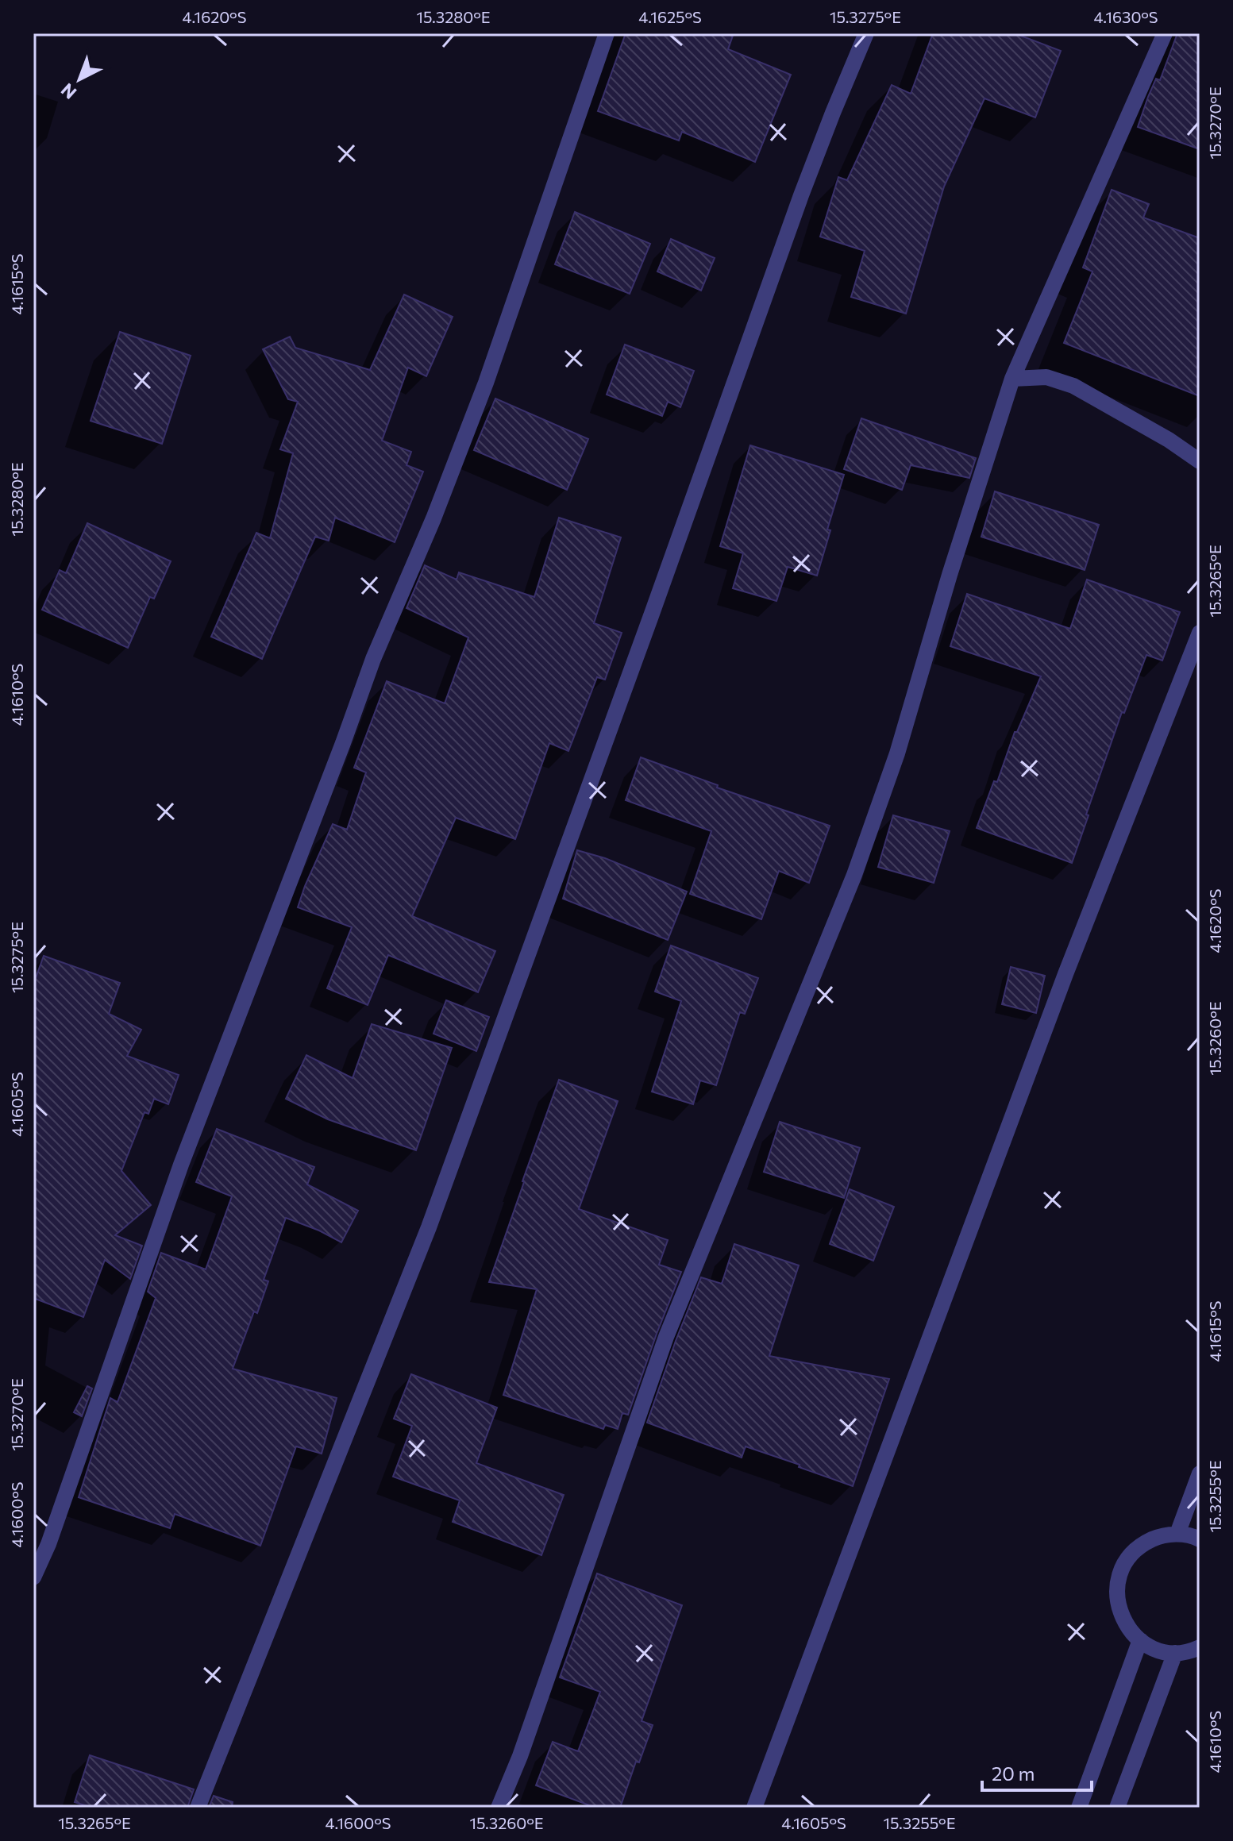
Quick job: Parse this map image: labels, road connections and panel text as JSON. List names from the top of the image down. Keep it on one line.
{"scale_bar":"20 m","north":"bottom left","coordinates":["4.1620°S","15.3280°E","4.1625°S","15.3275°E","4.1630°S","15.3270°E","4.1615°S","15.3265°E","4.1610°S","15.3260°E","4.1605°S","15.3255°E","4.1600°S"]}
